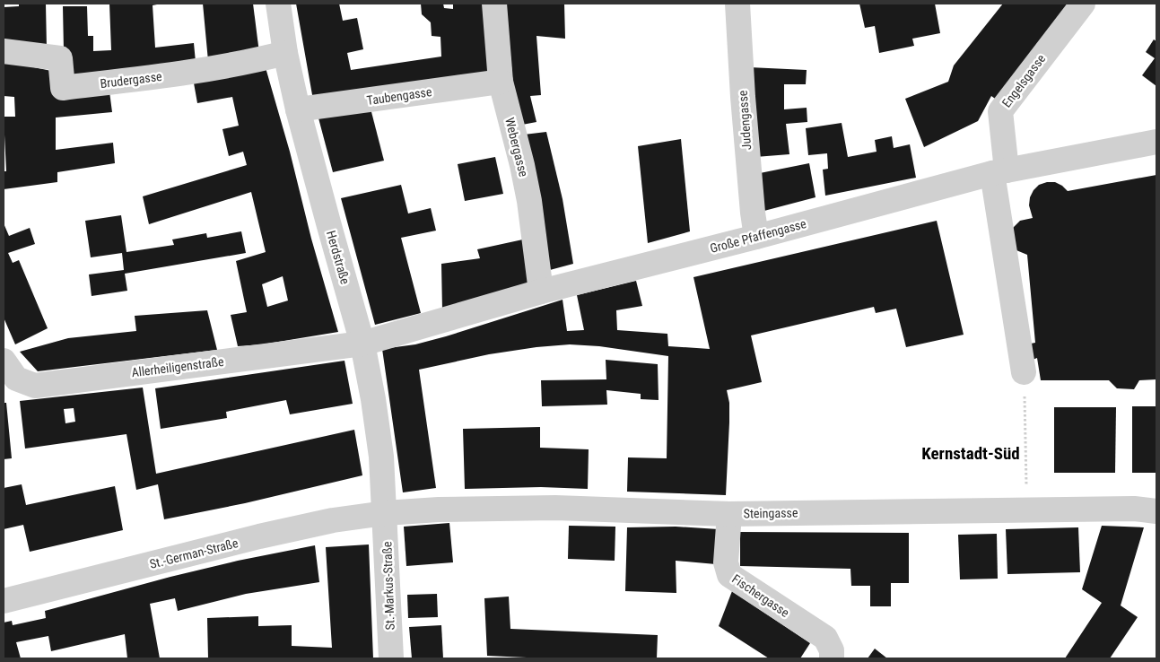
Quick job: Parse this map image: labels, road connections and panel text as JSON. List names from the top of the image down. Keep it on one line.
{"streets":{"street":["Brudergasse","Engelsgasse","Taubengasse","Judengasse","Webergasse","Große Pfaffengasse","Herdstraße","Allerheiligenstraße","Steingasse","St.-German-Straße","St.-Markus-Straße","Fischergasse"]},"crossings":[["Brudergasse","Herdstraße"],["Engelsgasse","Große Pfaffengasse"],["Taubengasse","Webergasse"],["Taubengasse","Herdstraße"],["Judengasse","Große Pfaffengasse"],["Webergasse","Große Pfaffengasse"],["Große Pfaffengasse","Herdstraße"],["Große Pfaffengasse","Allerheiligenstraße"],["Herdstraße","Allerheiligenstraße"],["Herdstraße","Steingasse"],["Herdstraße","St.-German-Straße"],["Herdstraße","St.-Markus-Straße"],["Steingasse","St.-German-Straße"],["Steingasse","St.-Markus-Straße"],["Steingasse","Fischergasse"],["St.-German-Straße","St.-Markus-Straße"]],"districts":["Kernstadt-Süd"]}
